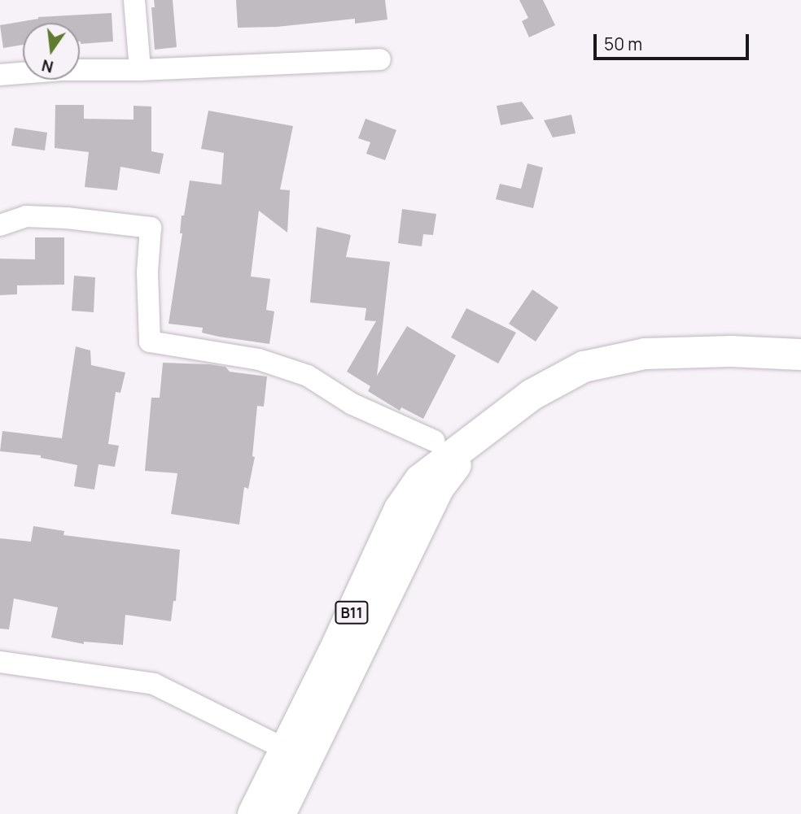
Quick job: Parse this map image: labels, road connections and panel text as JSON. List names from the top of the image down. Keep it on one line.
{"streets":{"highway":["B11"]},"scale_bar":"50 m","north":"bottom"}
